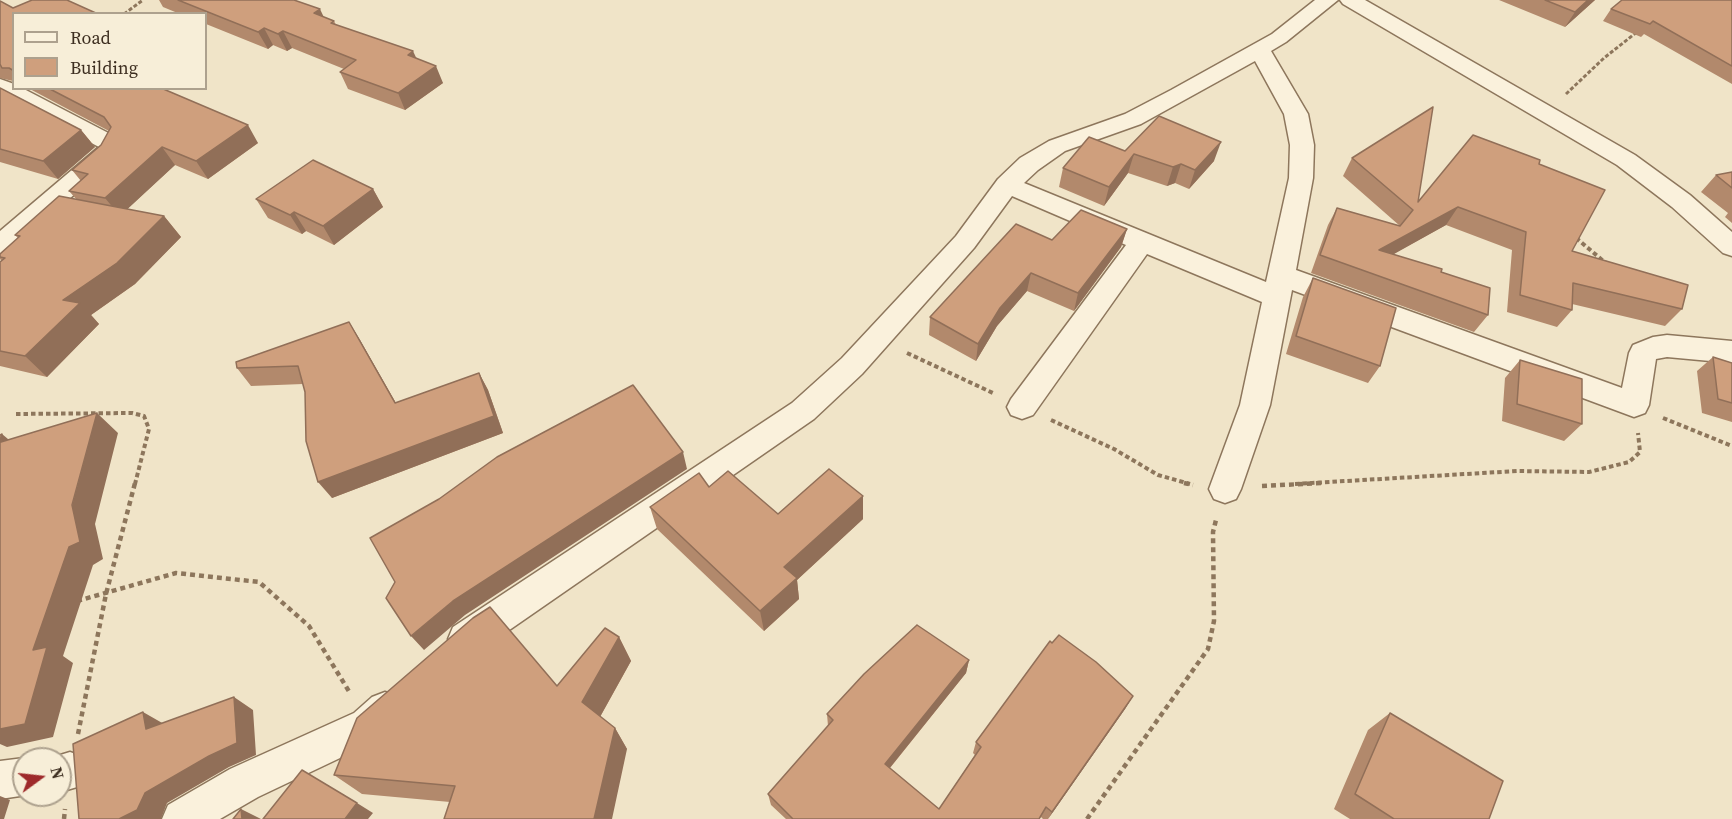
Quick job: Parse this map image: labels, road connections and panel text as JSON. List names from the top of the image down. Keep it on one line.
{"legend":["Road","Building"],"north":"right"}
